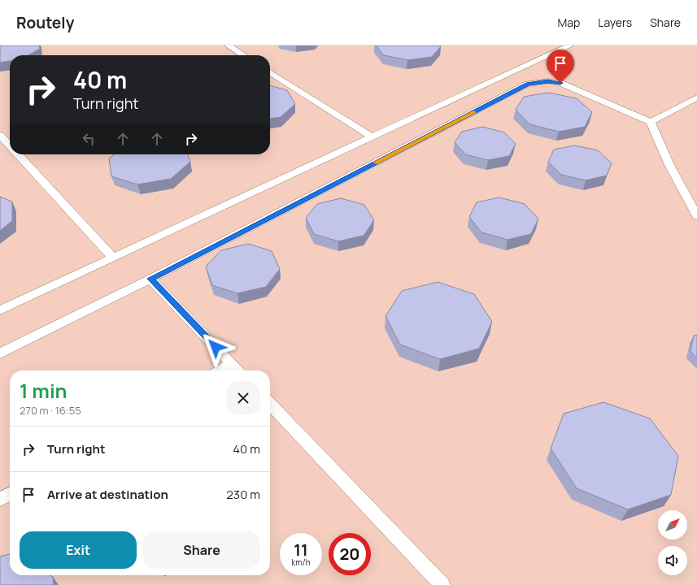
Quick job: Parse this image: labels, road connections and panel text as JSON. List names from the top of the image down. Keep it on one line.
{"north":"top right","page":{"header":"Routely","nav":["Map","Layers","Share"],"turn":["40 m","Turn right"],"heading":["1 min","270 m · 16:55"],"list":[{"name":"Turn right","value":"40 m"},{"name":"Arrive at destination","value":"230 m"}],"buttons":["Exit","Share"],"speed":"11 km/h","limit":"20"}}
